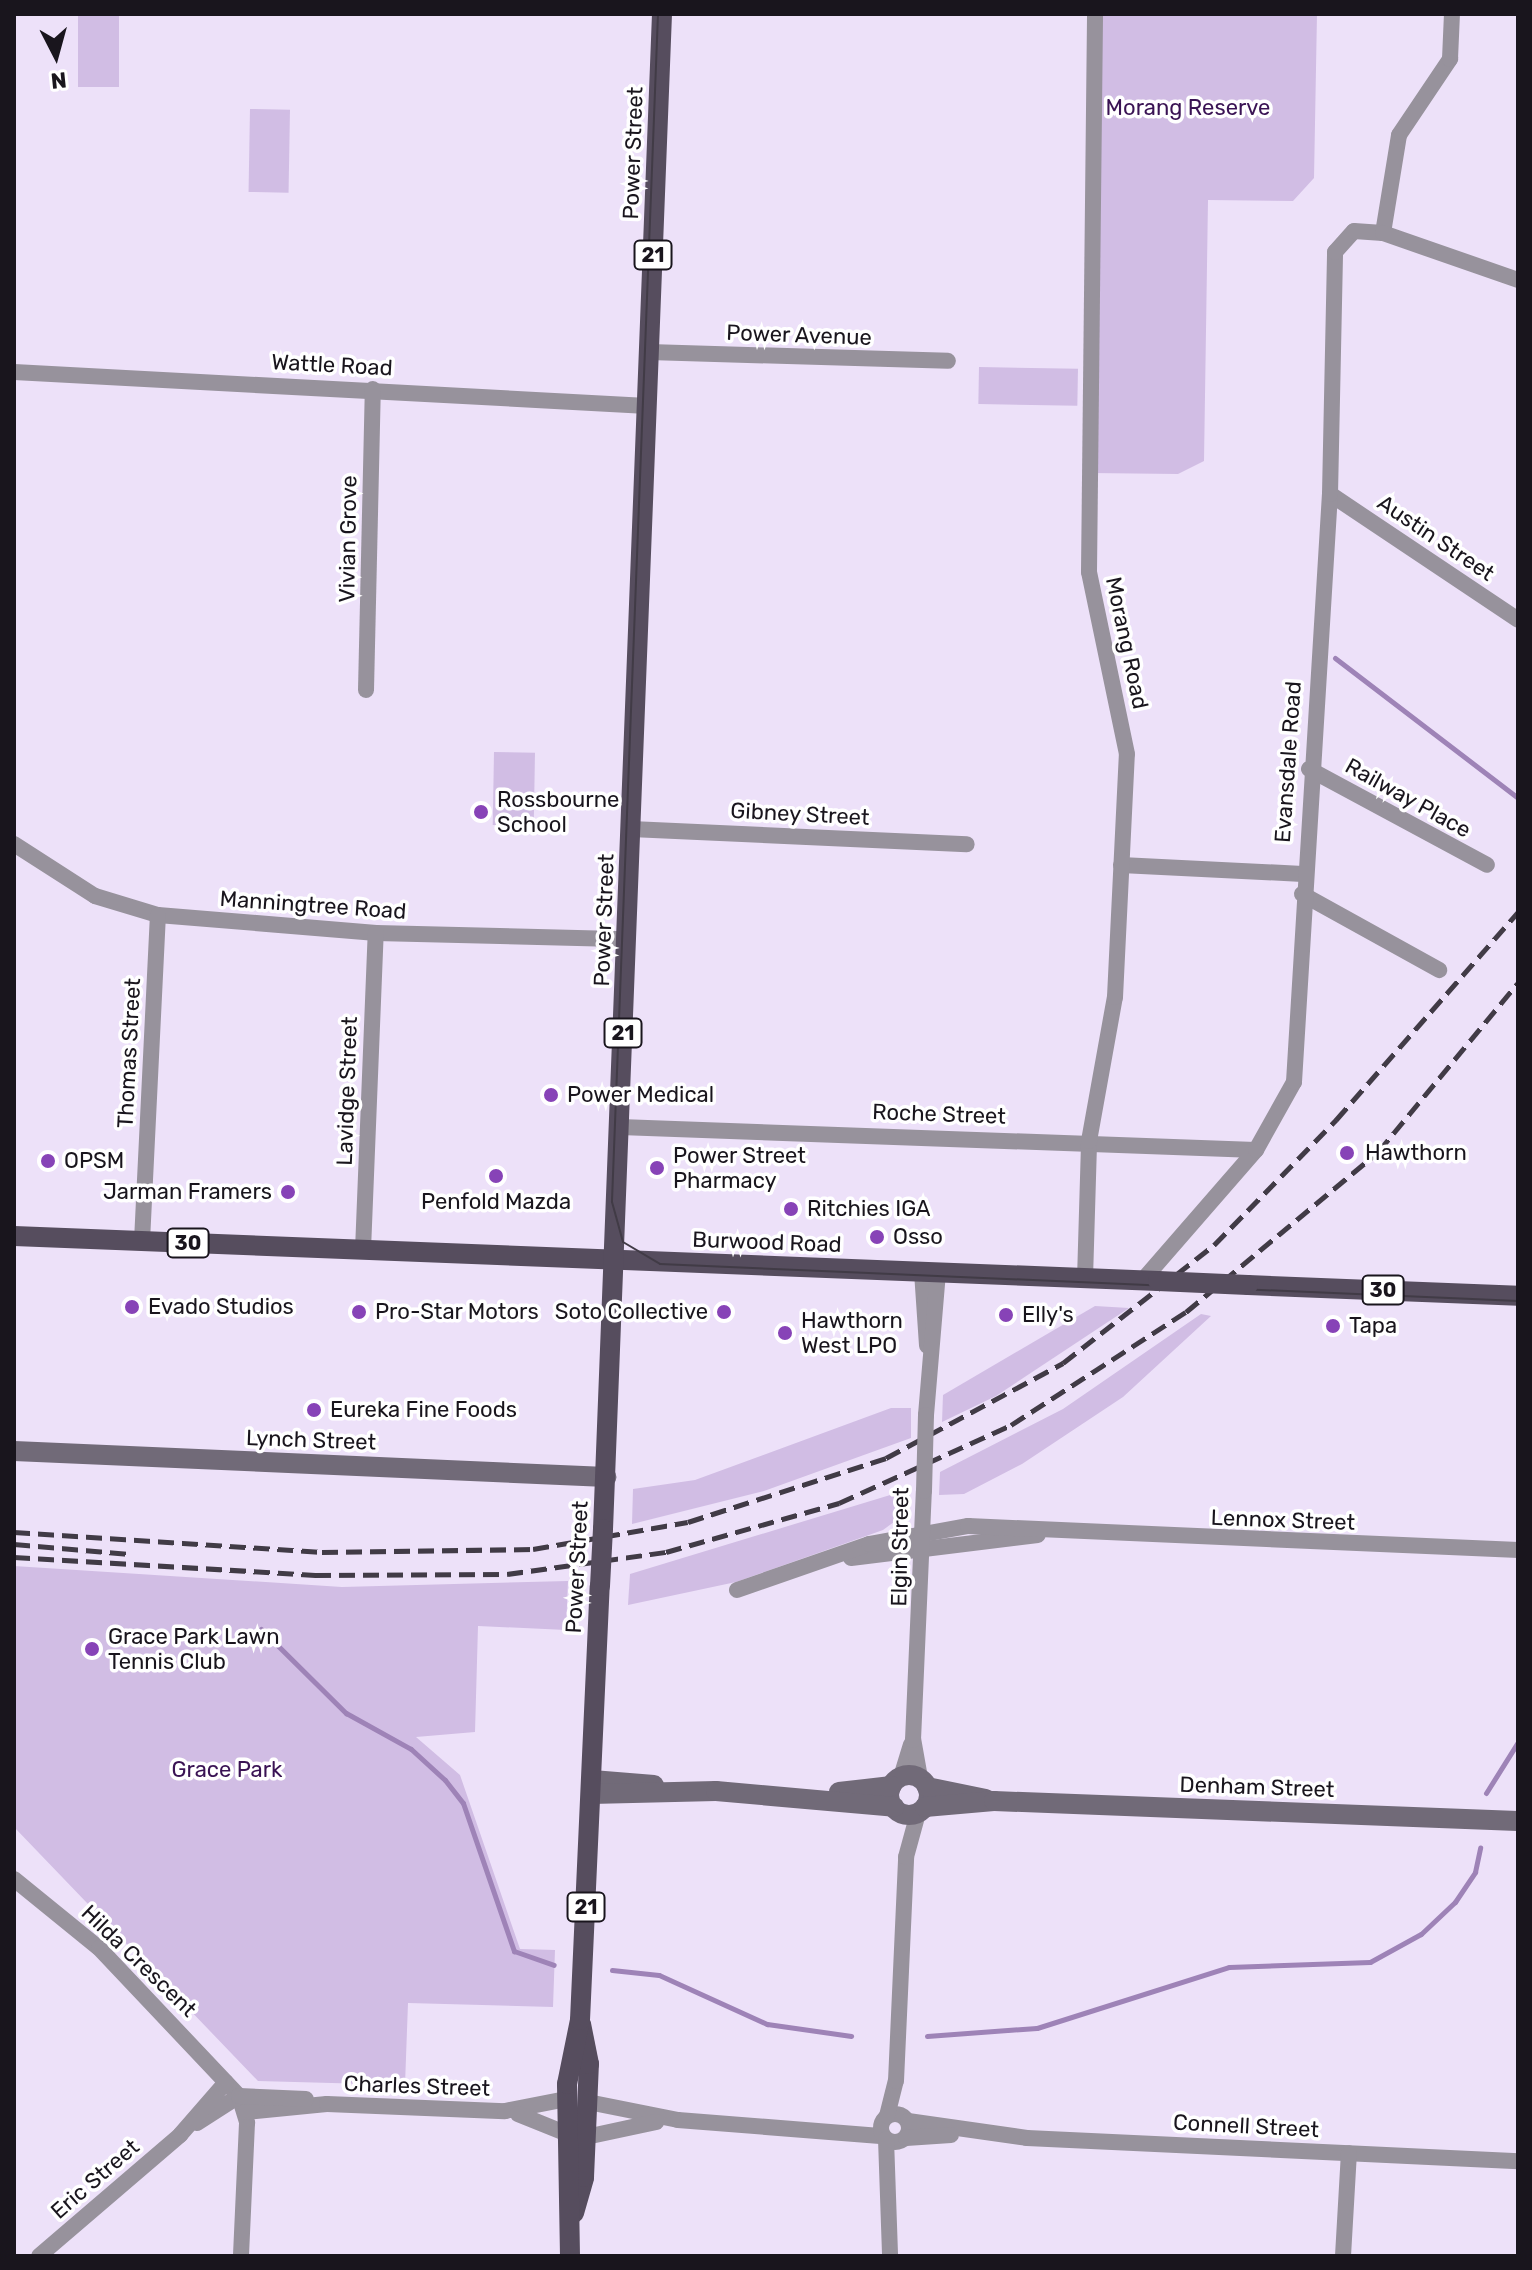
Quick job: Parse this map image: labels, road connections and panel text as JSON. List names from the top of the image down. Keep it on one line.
{"streets":{"main road":["Power Street","21","Burwood Road","30"],"street":["Power Avenue","Wattle Road","Austin Street","Vivian Grove","Morang Road","Evansdale Road","Railway Place","Gibney Street","Manningtree Road","Thomas Street","Lavidge Street","Roche Street","Lynch Street","Lennox Street","Elgin Street","Denham Street","Hilda Crescent","Charles Street","Connell Street","Eric Street"]},"crossings":[["Power Street","Power Avenue"],["Power Street","Wattle Road"],["Power Street","Gibney Street"],["Power Street","Manningtree Road"],["Power Street","Roche Street"],["Power Street","Burwood Road"],["Power Street","Lynch Street"],["Power Street","Denham Street"],["Power Street","Charles Street"],["Power Street","Connell Street"],["Wattle Road","Vivian Grove"],["Austin Street","Evansdale Road"],["Morang Road","Roche Street"],["Morang Road","Burwood Road"],["Evansdale Road","Railway Place"],["Evansdale Road","Roche Street"],["Evansdale Road","Burwood Road"],["Manningtree Road","Thomas Street"],["Manningtree Road","Lavidge Street"],["Thomas Street","Burwood Road"],["Lavidge Street","Burwood Road"],["Burwood Road","Elgin Street"],["Lennox Street","Elgin Street"],["Elgin Street","Denham Street"],["Elgin Street","Connell Street"],["Hilda Crescent","Eric Street"],["Charles Street","Eric Street"]],"parks":["Morang Reserve","Grace Park"],"places":["Rossbourne School","Power Medical","Hawthorn","OPSM","Power Street Pharmacy","Penfold Mazda","Jarman Framers","Ritchies IGA","Osso","Evado Studios","Pro-Star Motors","Soto Collective","Elly's","Tapa","Hawthorn West LPO","Eureka Fine Foods","Grace Park Lawn Tennis Club"],"north":"bottom"}
